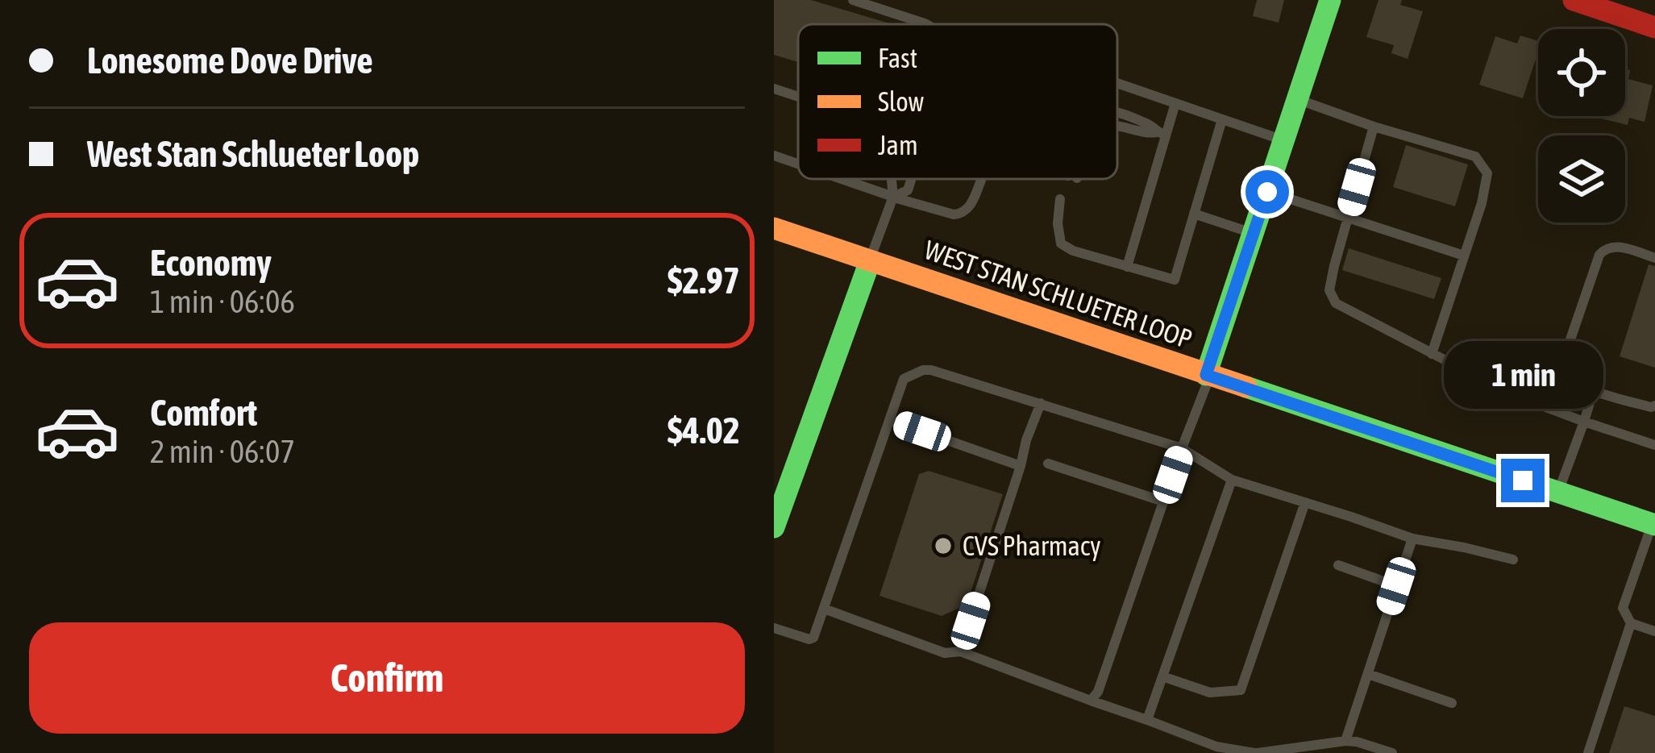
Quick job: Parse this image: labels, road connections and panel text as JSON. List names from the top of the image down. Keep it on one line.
{"streets":{"main road":["WEST STAN SCHLUETER LOOP"]},"places":["CVS Pharmacy"],"legend":["Fast","Slow","Jam"],"page":{"banner":["Lonesome Dove Drive","West Stan Schlueter Loop"],"list":[{"name":"Economy","note":"1 min · 06:06","value":"$2.97"},{"name":"Comfort","note":"2 min · 06:07","value":"$4.02"}],"bubble":"1 min","buttons":"Confirm"}}
